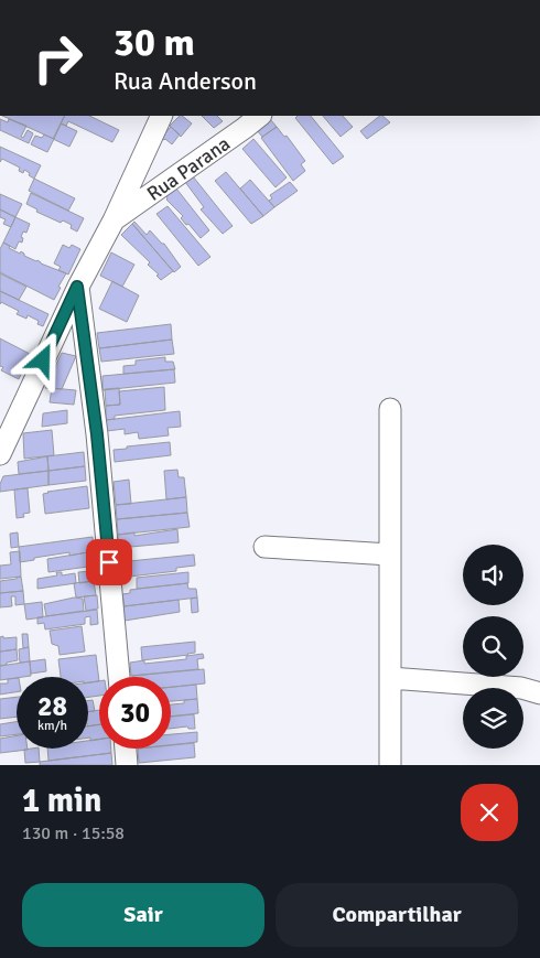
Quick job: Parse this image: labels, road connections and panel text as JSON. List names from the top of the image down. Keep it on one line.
{"streets":{"street":["Rua Parana"]},"page":{"turn":["30 m","Rua Anderson"],"speed":"28 km/h","limit":"30","heading":["1 min","130 m · 15:58"],"buttons":["Sair","Compartilhar"]}}
